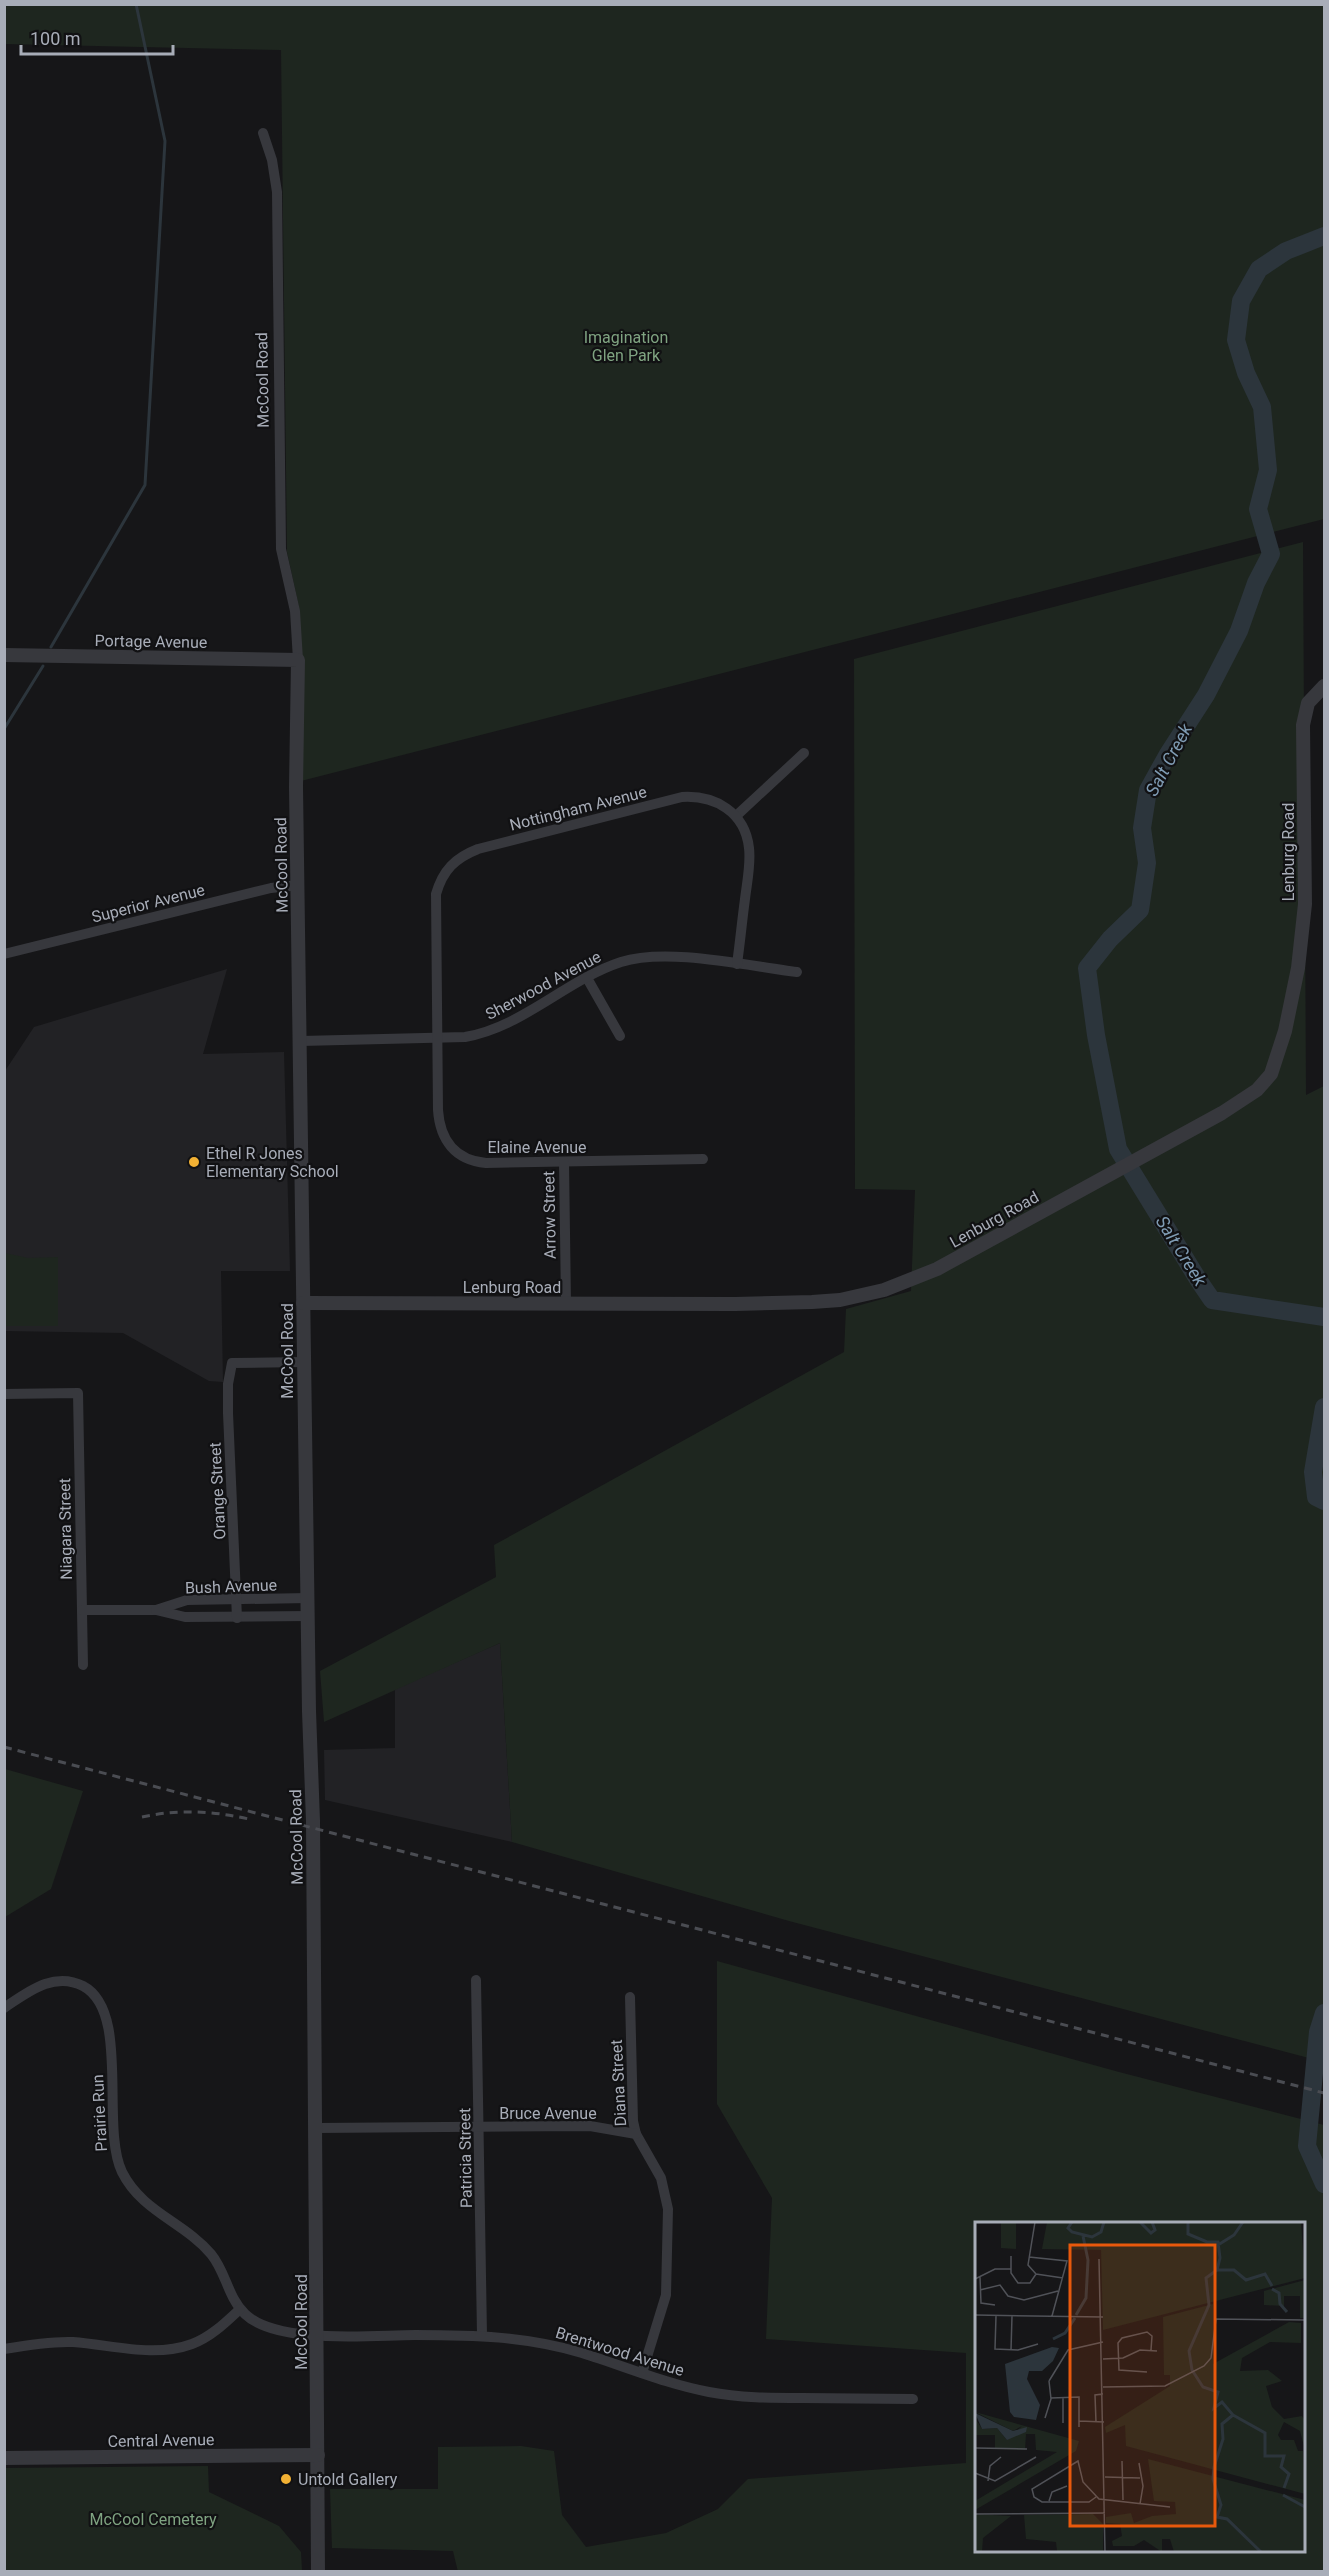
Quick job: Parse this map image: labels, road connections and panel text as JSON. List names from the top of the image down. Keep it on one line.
{"streets":{"street":["McCool Road","Portage Avenue","Nottingham Avenue","Lenburg Road","Superior Avenue","Sherwood Avenue","Elaine Avenue","Arrow Street","Orange Street","Niagara Street","Bush Avenue","Diana Street","Prairie Run","Bruce Avenue","Patricia Street","Brentwood Avenue","Central Avenue"]},"crossings":[["McCool Road","Portage Avenue"],["McCool Road","Lenburg Road"],["McCool Road","Superior Avenue"],["McCool Road","Sherwood Avenue"],["McCool Road","Orange Street"],["McCool Road","Bush Avenue"],["McCool Road","Prairie Run"],["McCool Road","Bruce Avenue"],["McCool Road","Brentwood Avenue"],["McCool Road","Central Avenue"],["Nottingham Avenue","Sherwood Avenue"],["Nottingham Avenue","Elaine Avenue"],["Lenburg Road","Arrow Street"],["Sherwood Avenue","Elaine Avenue"],["Elaine Avenue","Arrow Street"],["Orange Street","Bush Avenue"],["Niagara Street","Bush Avenue"],["Diana Street","Bruce Avenue"],["Diana Street","Brentwood Avenue"],["Prairie Run","Brentwood Avenue"],["Bruce Avenue","Patricia Street"],["Patricia Street","Brentwood Avenue"]],"water":["Salt Creek"],"parks":["Imagination Glen Park","McCool Cemetery"],"places":["Ethel R Jones Elementary School","Untold Gallery"],"scale_bar":"100 m"}
